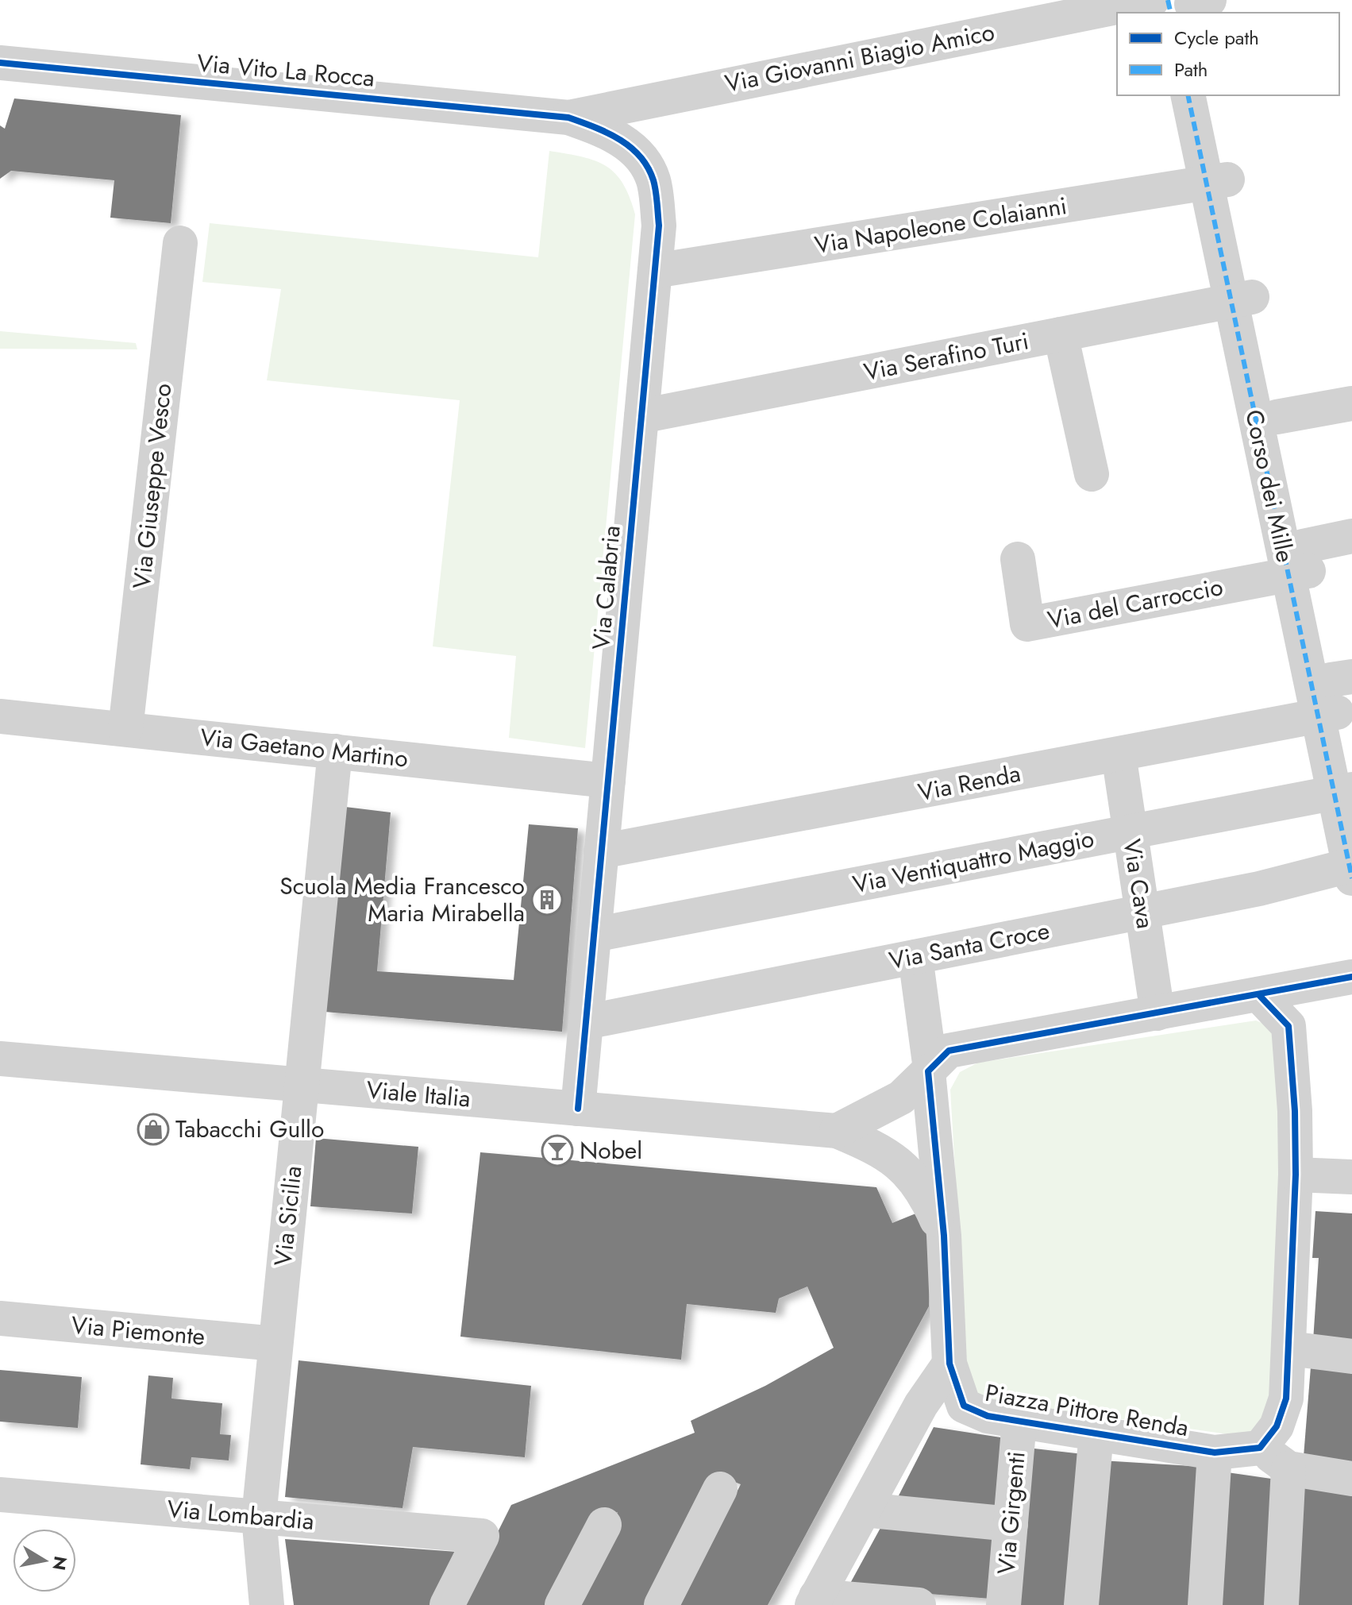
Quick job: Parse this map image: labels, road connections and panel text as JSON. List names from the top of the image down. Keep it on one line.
{"streets":{"street":["Via Giovanni Biagio Amico","Via Vito La Rocca","Via Napoleone Colaianni","Via Serafino Turi","Via Giuseppe Vesco","Corso dei Mille","Via Calabria","Via del Carroccio","Via Gaetano Martino","Via Renda","Via Ventiquattro Maggio","Via Cava","Via Santa Croce","Viale Italia","Via Sicilia","Via Piemonte","Piazza Pittore Renda","Via Girgenti","Via Lombardia"]},"crossings":[["Via Giovanni Biagio Amico","Via Vito La Rocca"],["Via Giovanni Biagio Amico","Via Calabria"],["Via Vito La Rocca","Via Calabria"],["Via Napoleone Colaianni","Corso dei Mille"],["Via Napoleone Colaianni","Via Calabria"],["Via Serafino Turi","Corso dei Mille"],["Via Serafino Turi","Via Calabria"],["Via Giuseppe Vesco","Via Gaetano Martino"],["Corso dei Mille","Via del Carroccio"],["Corso dei Mille","Via Renda"],["Corso dei Mille","Via Ventiquattro Maggio"],["Corso dei Mille","Via Santa Croce"],["Via Calabria","Via Gaetano Martino"],["Via Calabria","Via Renda"],["Via Calabria","Via Ventiquattro Maggio"],["Via Calabria","Via Santa Croce"],["Via Calabria","Viale Italia"],["Via Gaetano Martino","Via Sicilia"],["Via Renda","Via Cava"],["Via Ventiquattro Maggio","Via Cava"],["Via Cava","Via Santa Croce"],["Via Santa Croce","Piazza Pittore Renda"],["Viale Italia","Via Sicilia"],["Viale Italia","Piazza Pittore Renda"],["Via Sicilia","Via Piemonte"],["Via Sicilia","Via Lombardia"],["Piazza Pittore Renda","Via Girgenti"]],"places":{"building":["Scuola Media Francesco Maria Mirabella"],"shop":["Tabacchi Gullo"],"bar":["Nobel"]},"legend":["Cycle path","Path"],"north":"right"}
